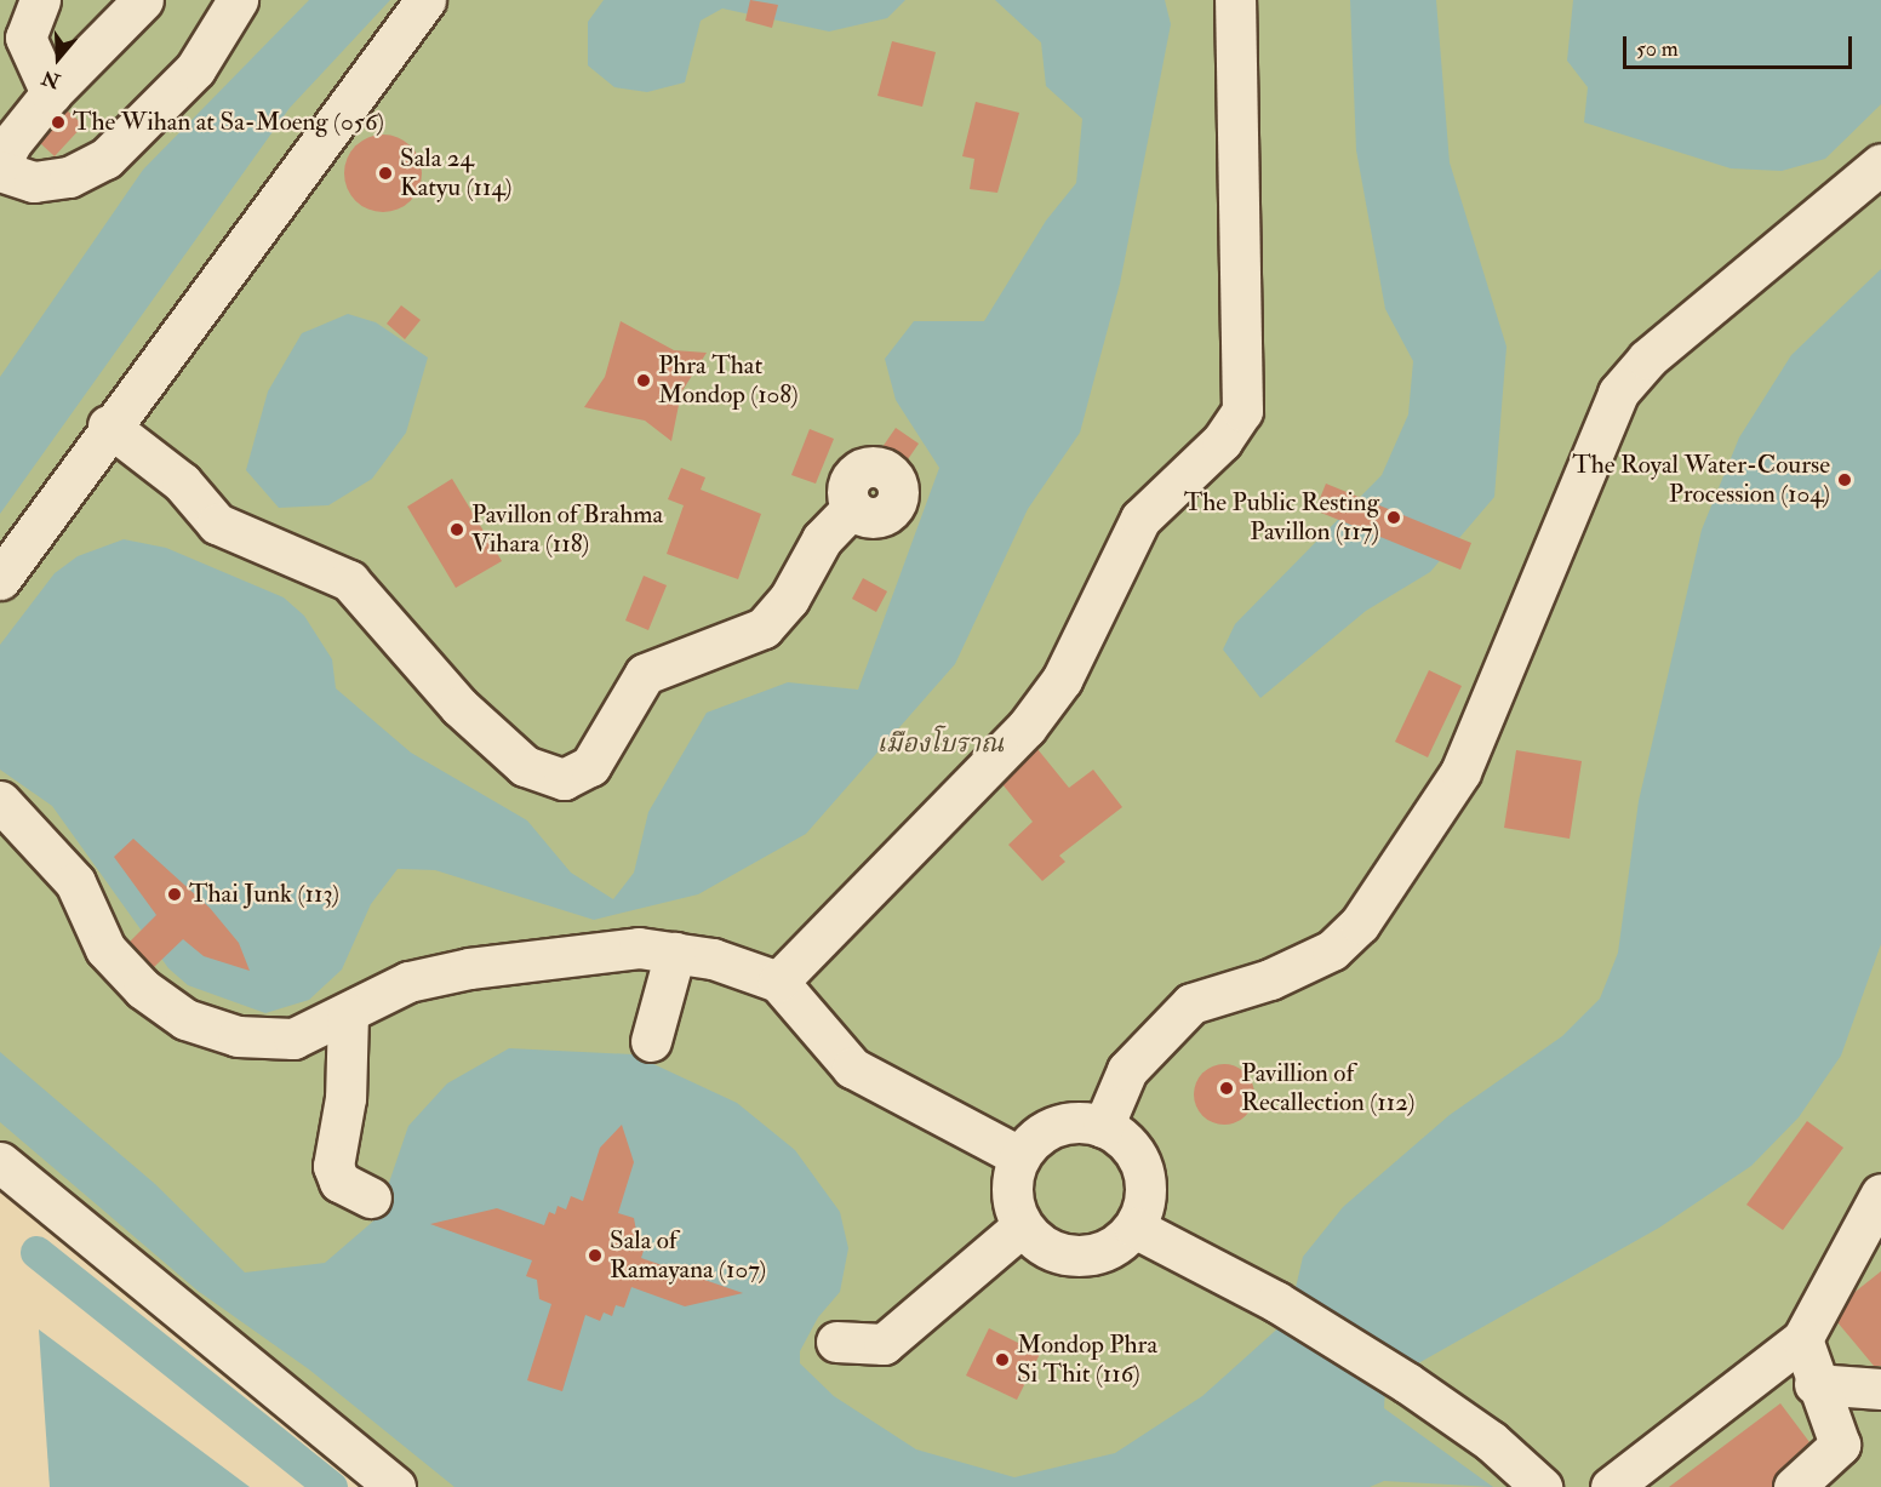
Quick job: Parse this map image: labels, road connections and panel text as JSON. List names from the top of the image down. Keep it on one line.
{"parks":["เมืองโบราณ"],"places":["The Wihan at Sa-Moeng (056)","Sala 24 Katyu (114)","Phra That Mondop (108)","The Royal Water-Course Procession (104)","The Public Resting Pavillon (117)","Pavillon of Brahma Vihara (118)","Thai Junk (113)","Pavillion of Recallection (112)","Sala of Ramayana (107)","Mondop Phra Si Thit (116)"],"scale_bar":"50 m","north":"bottom"}
